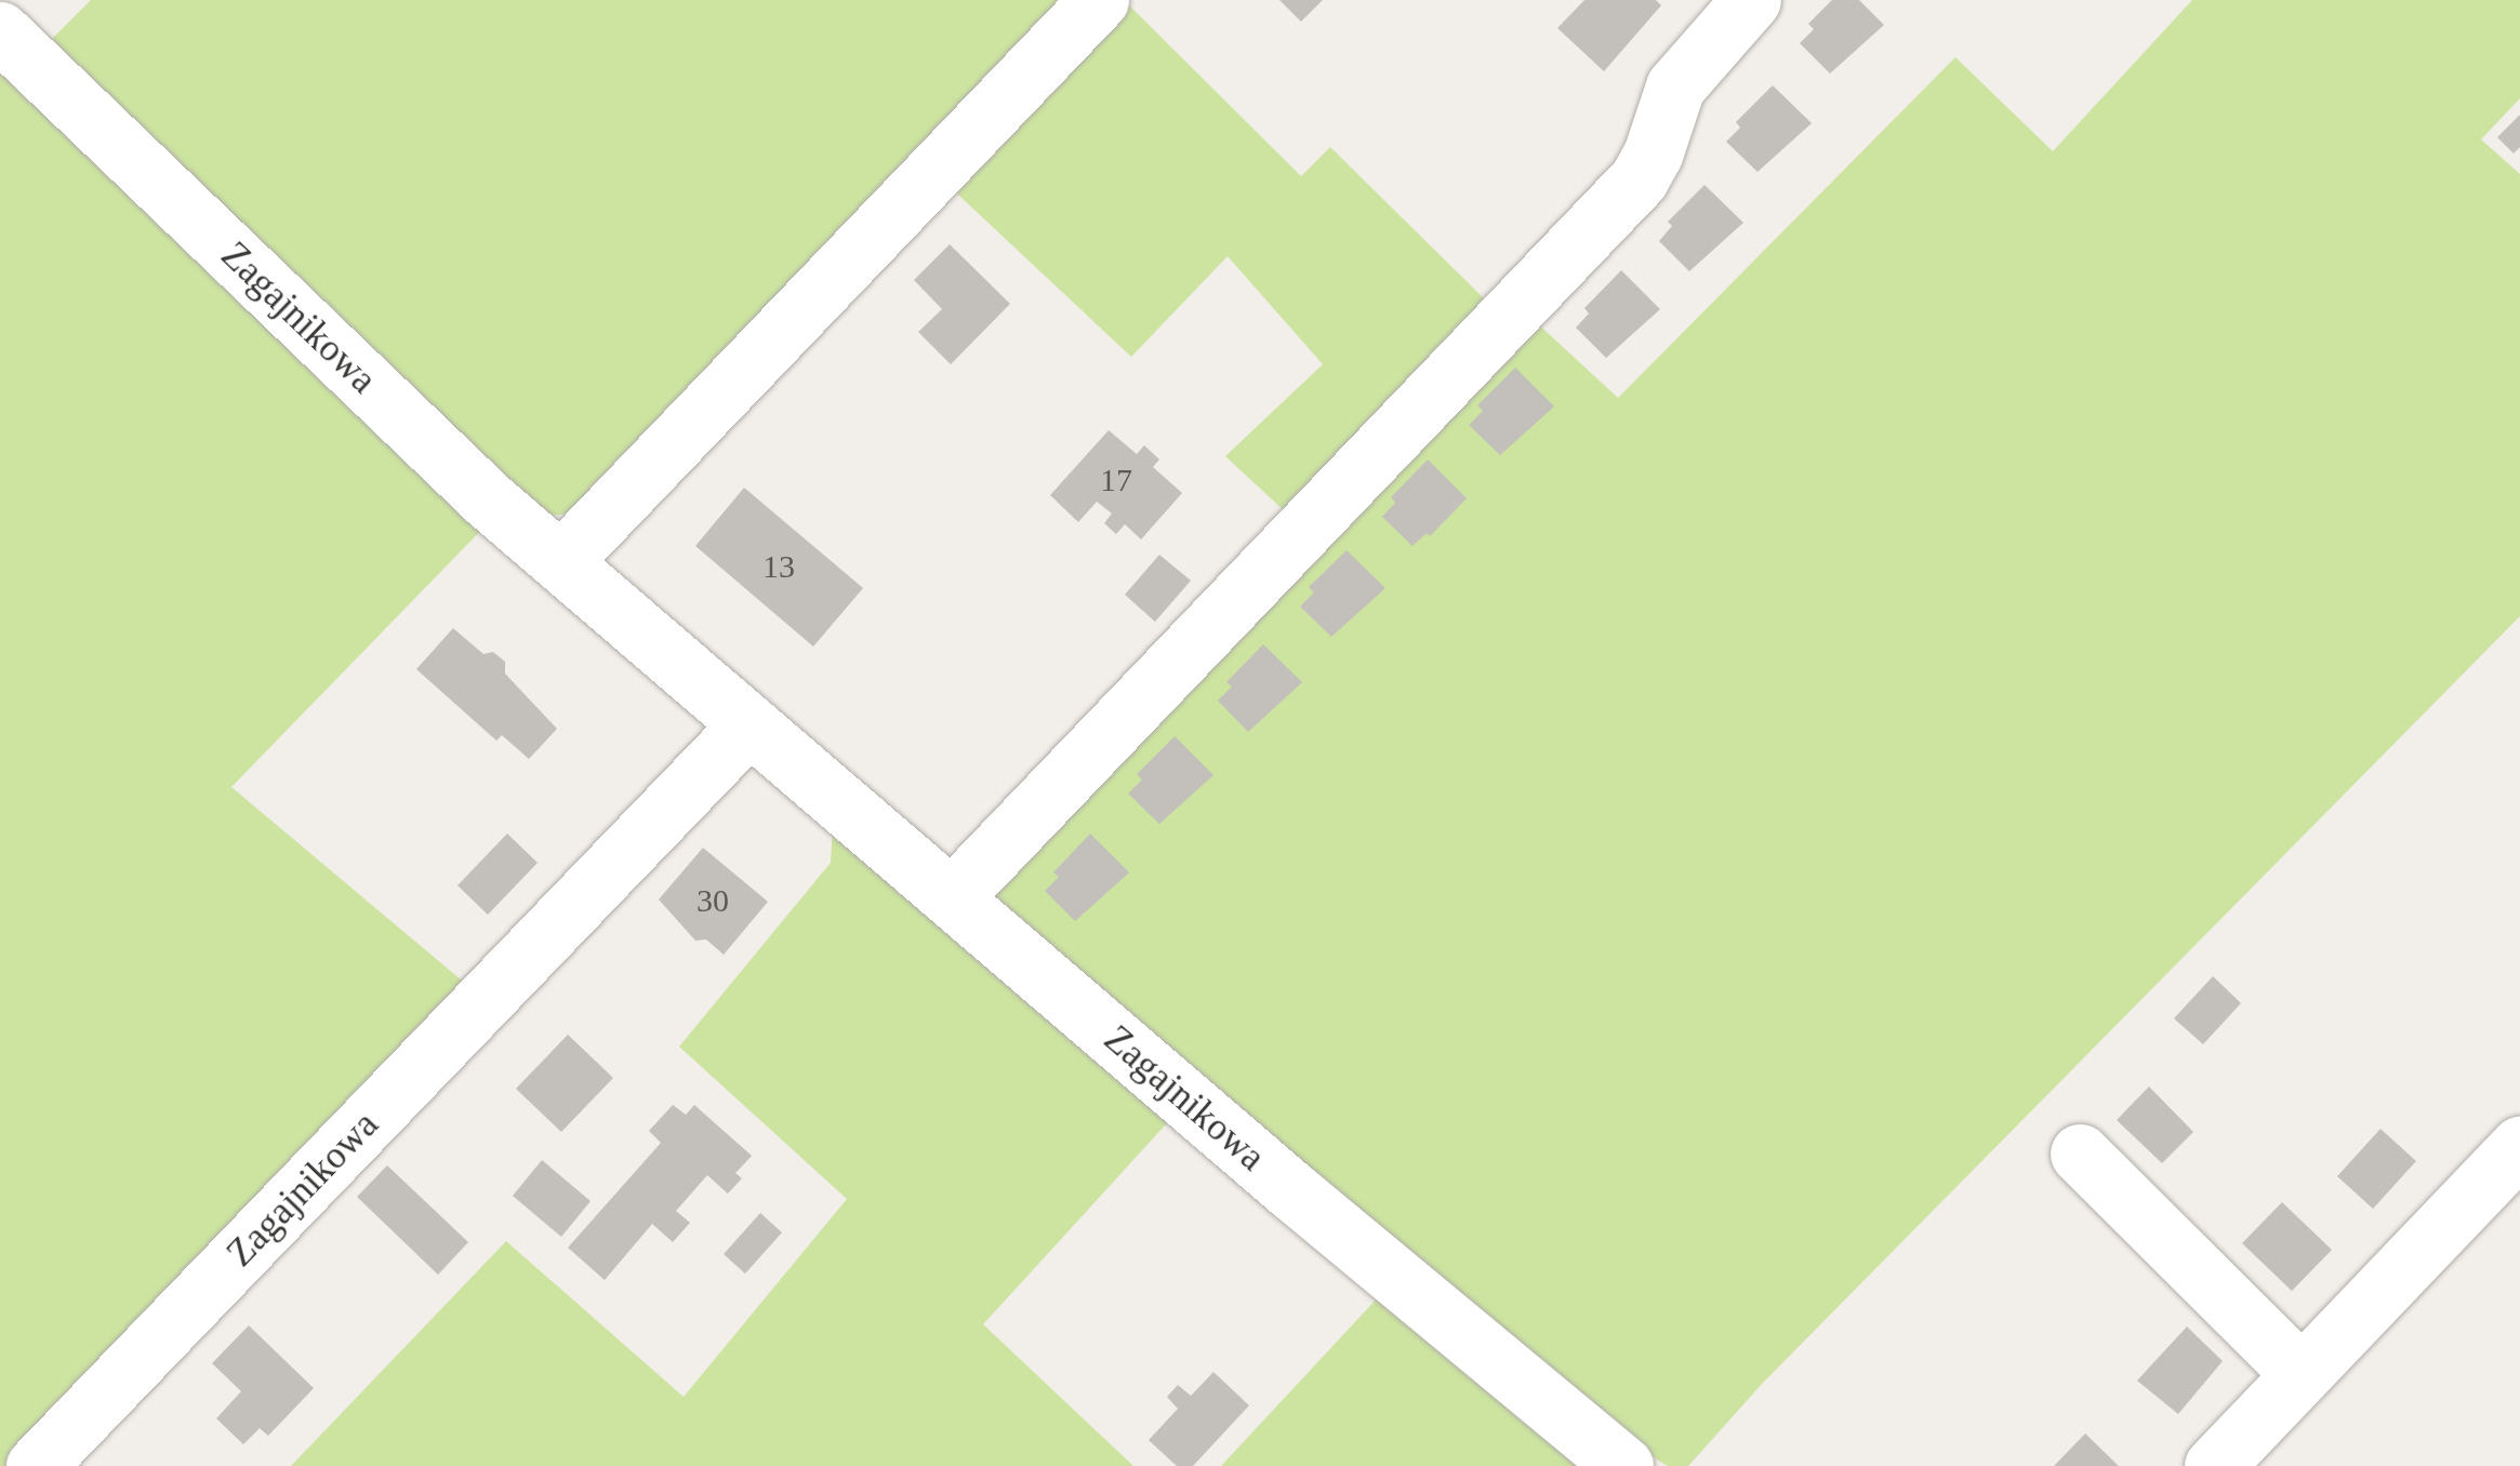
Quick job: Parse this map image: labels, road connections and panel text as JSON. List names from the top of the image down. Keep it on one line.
{"streets":{"street":["Zagajnikowa"]},"house_numbers":["17","13","30"]}
